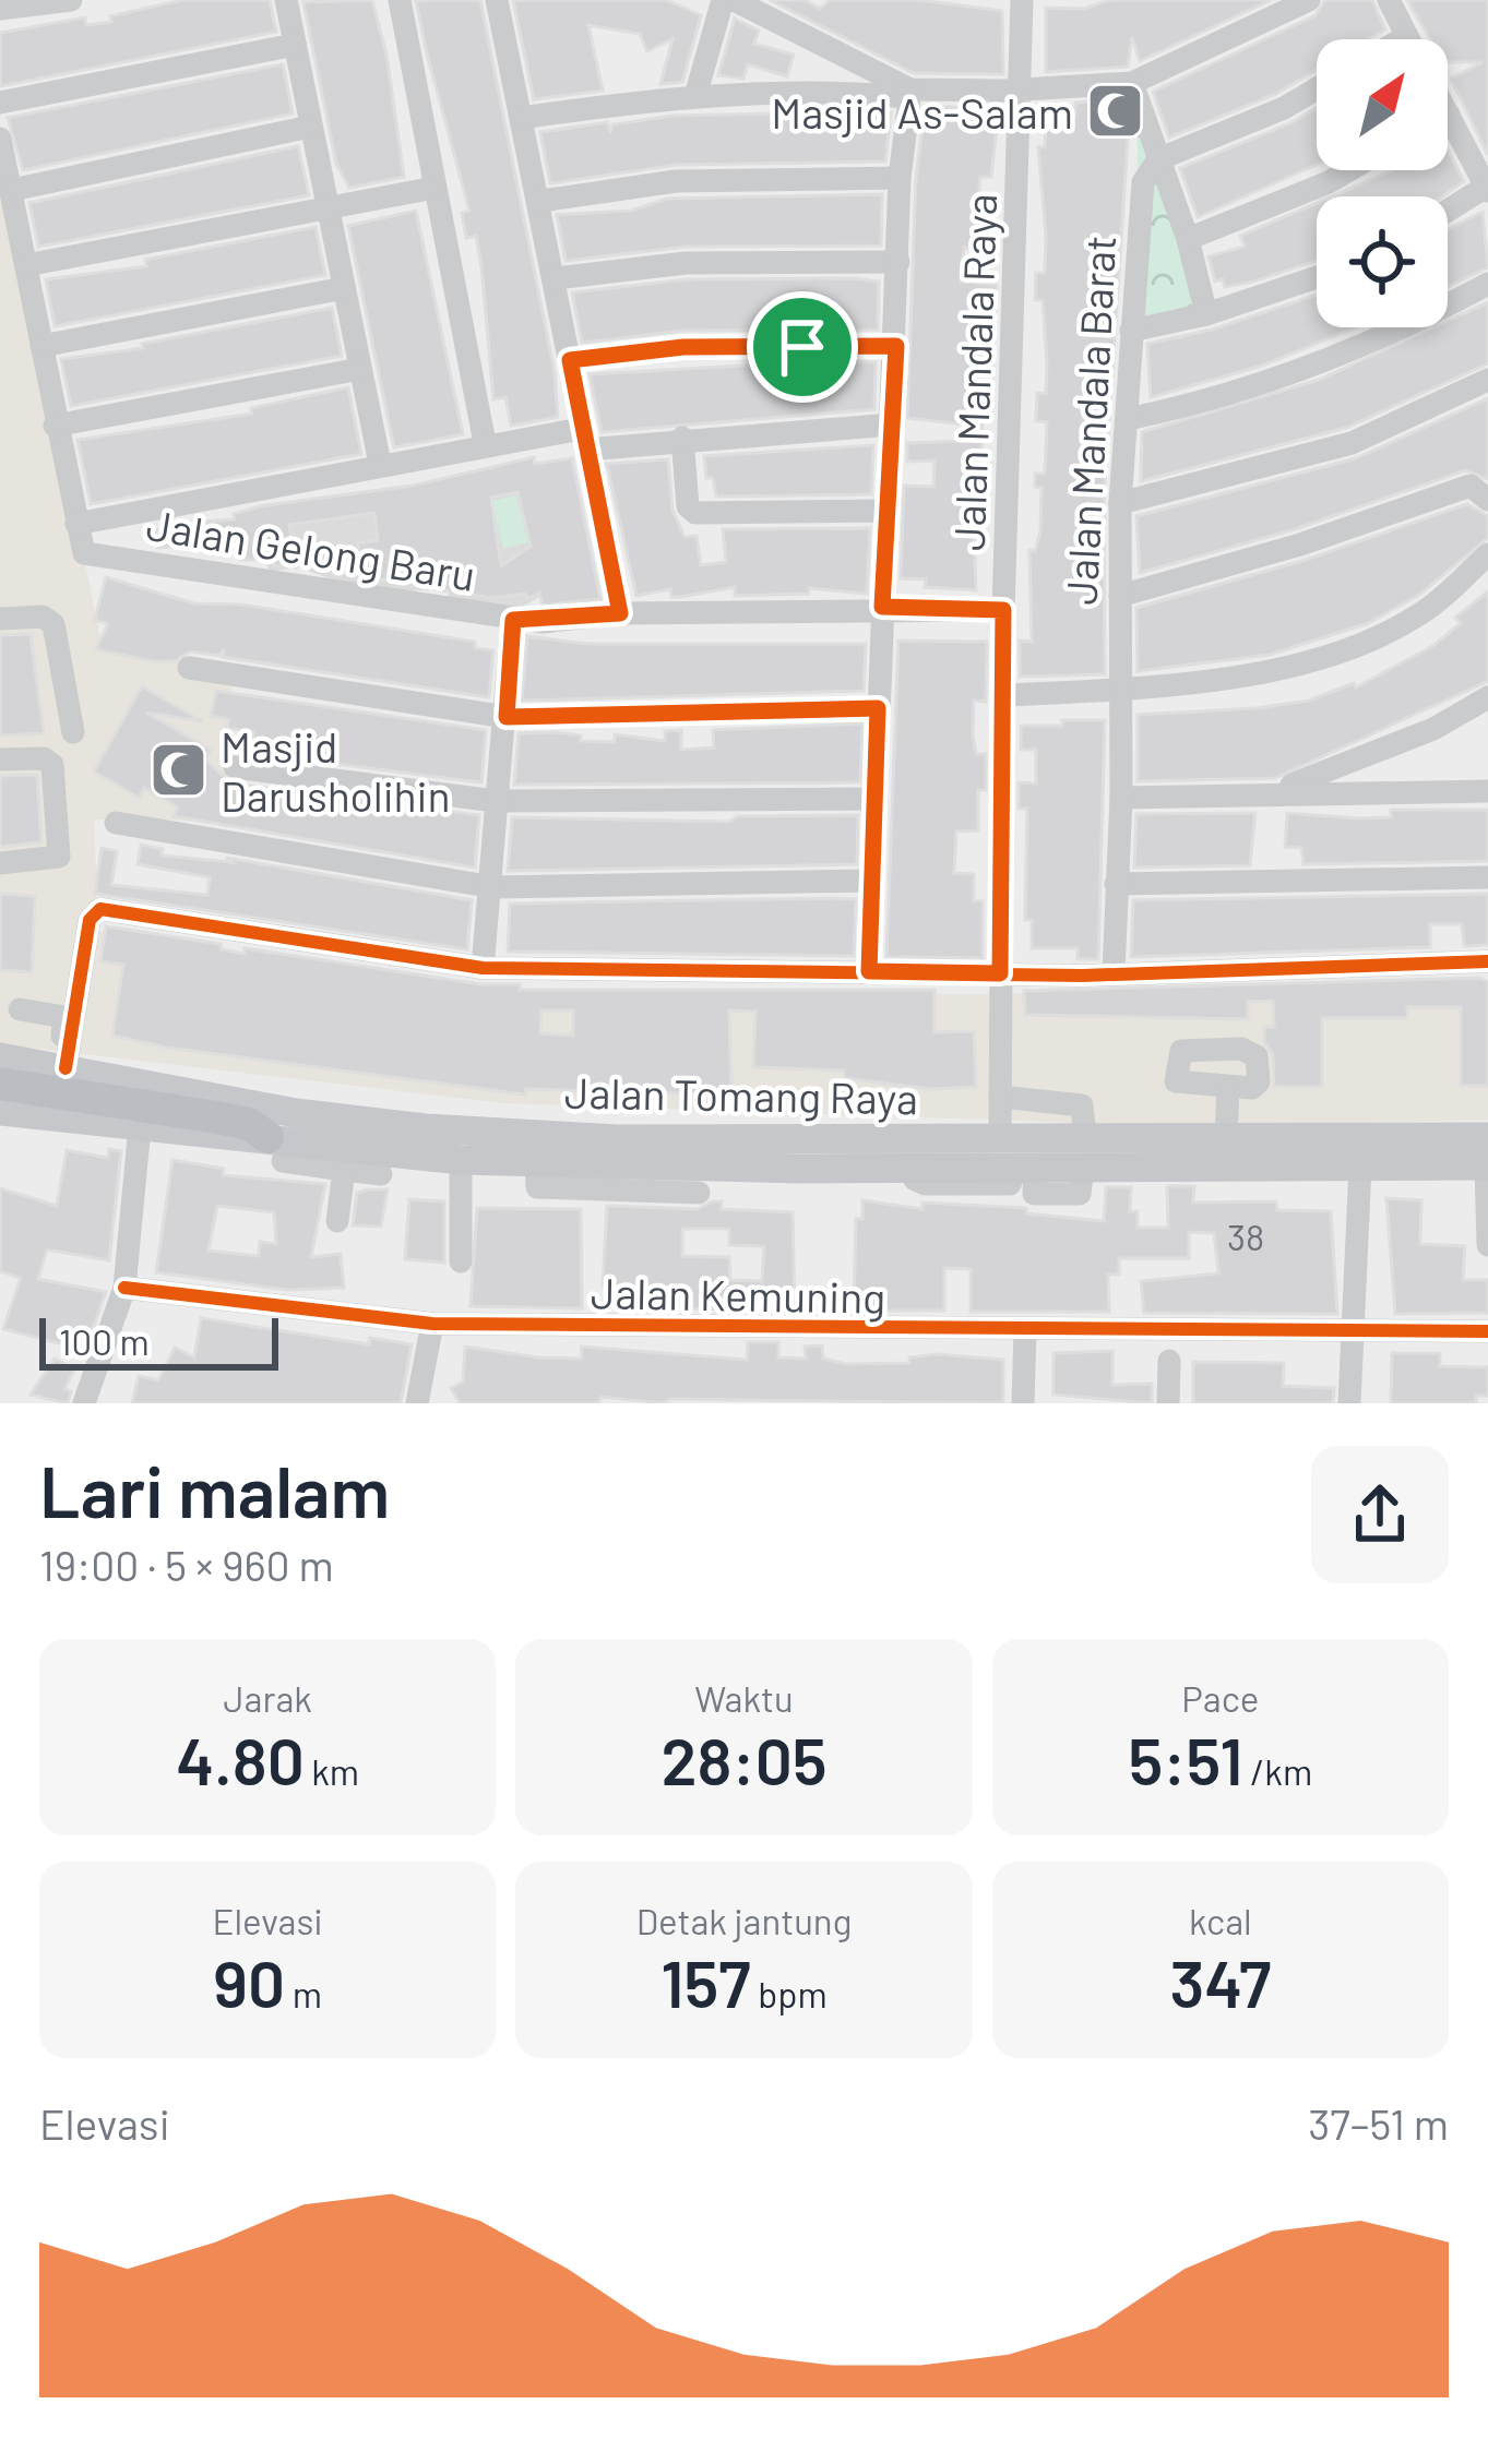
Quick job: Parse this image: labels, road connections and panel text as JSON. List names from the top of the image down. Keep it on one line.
{"streets":{"main road":["Jalan Tomang Raya"],"street":["Jalan Mandala Raya","Jalan Mandala Barat","Jalan Gelong Baru","Jalan Kemuning"]},"crossings":[["Jalan Mandala Raya","Jalan Gelong Baru"],["Jalan Mandala Raya","Jalan Tomang Raya"]],"places":{"mosque":["Masjid As-Salam","Masjid Darusholihin"]},"house_numbers":["38"],"scale_bar":"100 m","north":"top right","page":{"scale":"100 m","heading":["Lari malam","19:00 · 5 × 960 m"],"stats":[["Jarak","4.80 km"],["Waktu","28:05"],["Pace","5:51 /km"],["Elevasi","90 m"],["Detak jantung","157 bpm"],["kcal","347"]],"chart":["Elevasi","37–51 m"]}}
